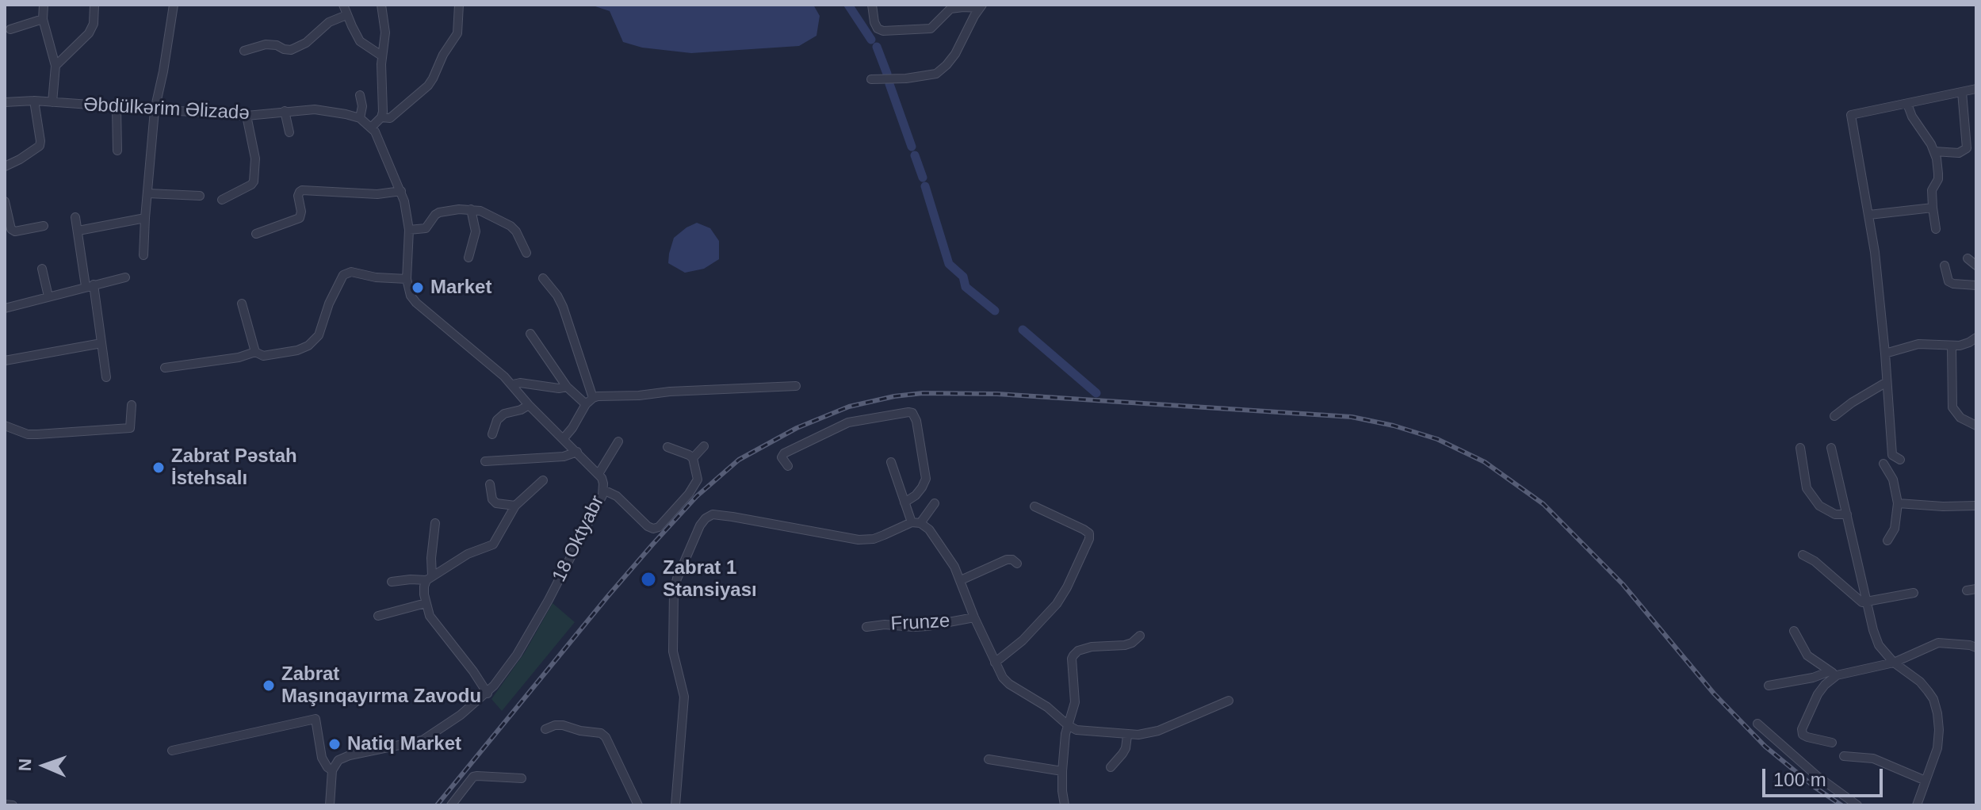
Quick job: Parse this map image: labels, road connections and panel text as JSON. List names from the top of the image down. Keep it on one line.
{"streets":{"street":["Əbdülkərim Əlizadə","18 Oktyabr","Frunze"]},"crossings":[["Əbdülkərim Əlizadə","18 Oktyabr"]],"places":["Market","Zabrat Pəstah İstehsalı","Zabrat 1 Stansiyası","Zabrat Maşınqayırma Zavodu","Natiq Market"],"scale_bar":"100 m","north":"left"}
